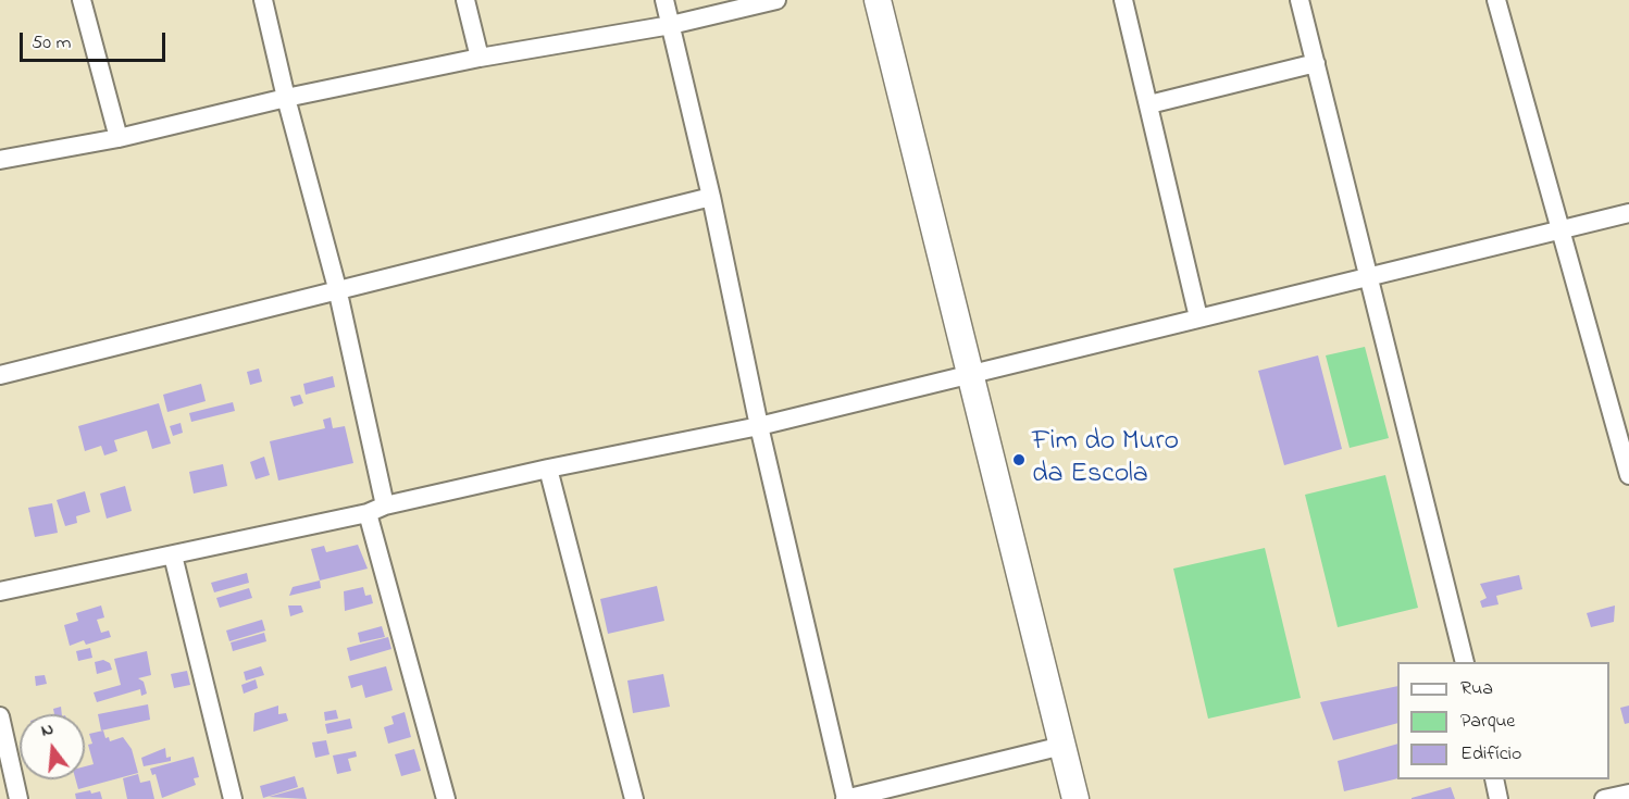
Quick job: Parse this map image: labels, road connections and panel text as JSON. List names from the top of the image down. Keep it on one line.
{"places":["Fim do Muro da Escola"],"legend":["Rua","Parque","Edifício"],"scale_bar":"50 m","north":"top"}
